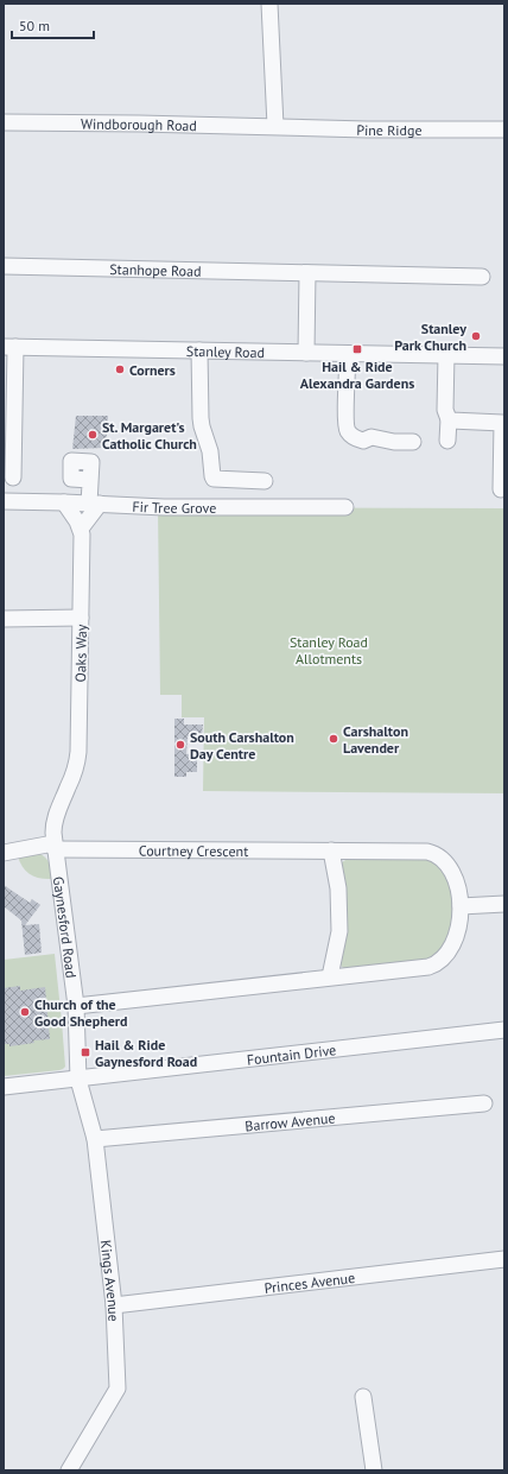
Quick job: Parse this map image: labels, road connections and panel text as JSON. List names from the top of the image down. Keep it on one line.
{"streets":{"street":["Windborough Road","Pine Ridge","Stanhope Road","Stanley Road","Fir Tree Grove","Oaks Way","Courtney Crescent","Gaynesford Road","Fountain Drive","Barrow Avenue","Kings Avenue","Princes Avenue"]},"crossings":[["Windborough Road","Pine Ridge"],["Oaks Way","Gaynesford Road"],["Courtney Crescent","Gaynesford Road"],["Gaynesford Road","Fountain Drive"],["Gaynesford Road","Kings Avenue"],["Fountain Drive","Kings Avenue"],["Barrow Avenue","Kings Avenue"],["Kings Avenue","Princes Avenue"]],"parks":["Stanley Road Allotments"],"places":{"other":["Stanley Park Church","Corners","St. Margaret's Catholic Church","Carshalton Lavender","South Carshalton Day Centre","Church of the Good Shepherd"],"transit":["Hail & Ride Alexandra Gardens","Hail & Ride Gaynesford Road"]},"scale_bar":"50 m"}
